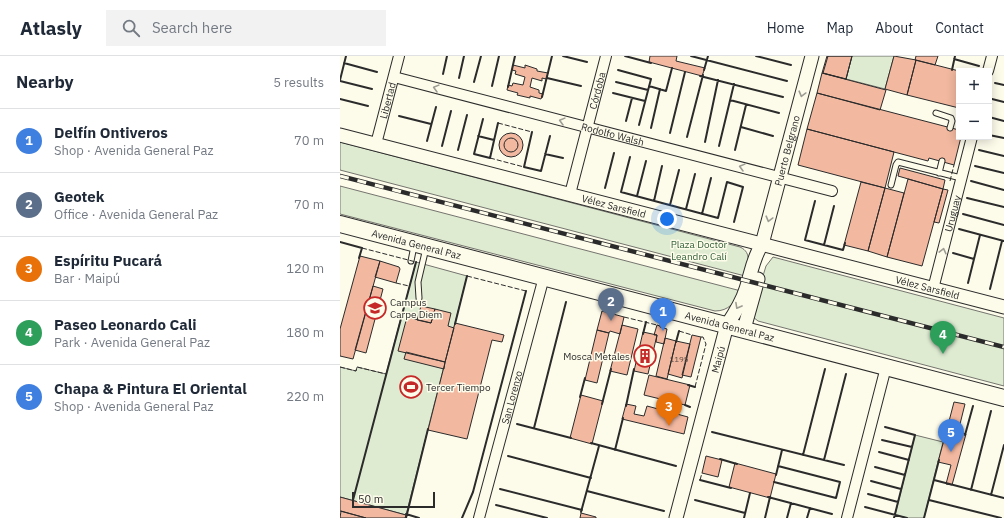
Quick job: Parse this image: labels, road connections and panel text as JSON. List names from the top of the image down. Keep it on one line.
{"streets":{"main road":["Avenida General Paz"],"street":["Córdoba","Libertad","Rodolfo Walsh","Puerto Belgrano","Vélez Sarsfield","Uruguay","Maipú","San Lorenzo"]},"crossings":[["Córdoba","Rodolfo Walsh"],["Córdoba","Vélez Sarsfield"],["Libertad","Rodolfo Walsh"],["Libertad","Vélez Sarsfield"],["Rodolfo Walsh","Puerto Belgrano"],["Puerto Belgrano","Vélez Sarsfield"],["Puerto Belgrano","Maipú"],["Vélez Sarsfield","Uruguay"],["Vélez Sarsfield","Maipú"],["Avenida General Paz","Maipú"],["Avenida General Paz","San Lorenzo"]],"one_way":["Rodolfo Walsh","Puerto Belgrano","Uruguay"],"parks":["Plaza Doctor Leandro Calí"],"places":{"school or university":["Campus Carpe Diem"],"building":["Mosca Metales"],"sports":["Tercer Tiempo"]},"house_numbers":["1195"],"scale_bar":"50 m","page":{"header":"Atlasly","search":"Search here","nav":["Home","Map","About","Contact"],"heading":["Nearby","5 results"],"map_buttons":["+","−"],"list":[{"mark":"1","name":"Delfín Ontiveros","note":"Shop · Avenida General Paz","value":"70 m"},{"mark":"2","name":"Geotek","note":"Office · Avenida General Paz","value":"70 m"},{"mark":"3","name":"Espíritu Pucará","note":"Bar · Maipú","value":"120 m"},{"mark":"4","name":"Paseo Leonardo Cali","note":"Park · Avenida General Paz","value":"180 m"},{"mark":"5","name":"Chapa & Pintura El Oriental","note":"Shop · Avenida General Paz","value":"220 m"}],"pins":["2","1","4","3","5"],"scale":"50 m"}}
